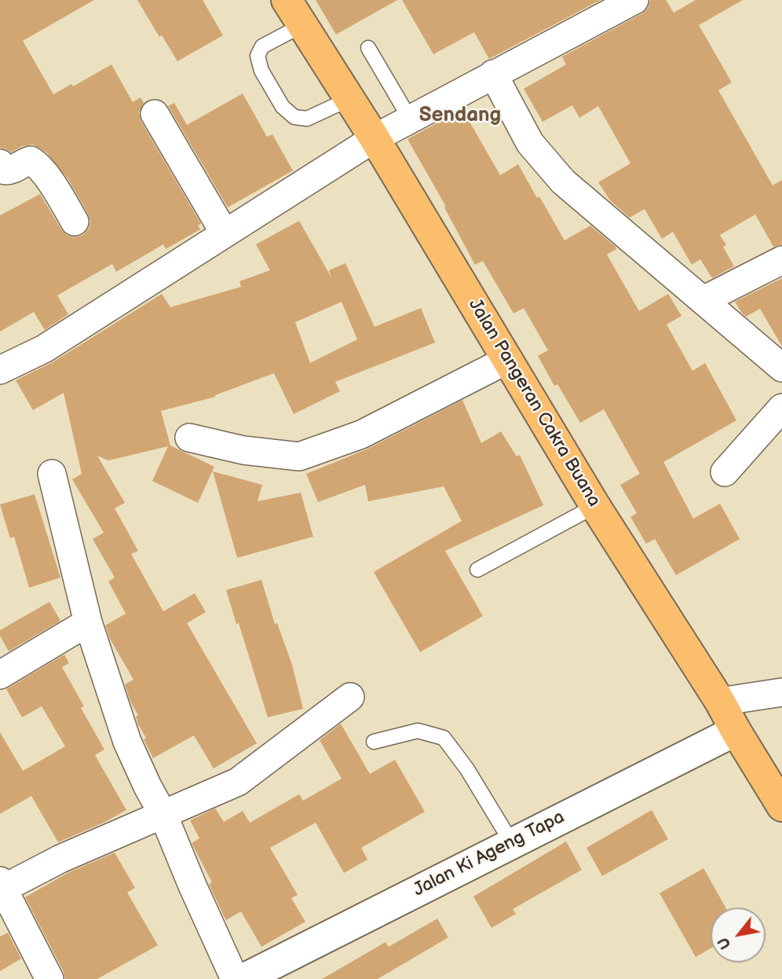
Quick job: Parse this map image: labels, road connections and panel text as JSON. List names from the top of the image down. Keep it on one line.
{"streets":{"main road":["Jalan Pangeran Cakra Buana"],"street":["Jalan Ki Ageng Tapa"]},"crossings":[["Jalan Pangeran Cakra Buana","Jalan Ki Ageng Tapa"]],"districts":["Sendang"],"north":"bottom left"}
